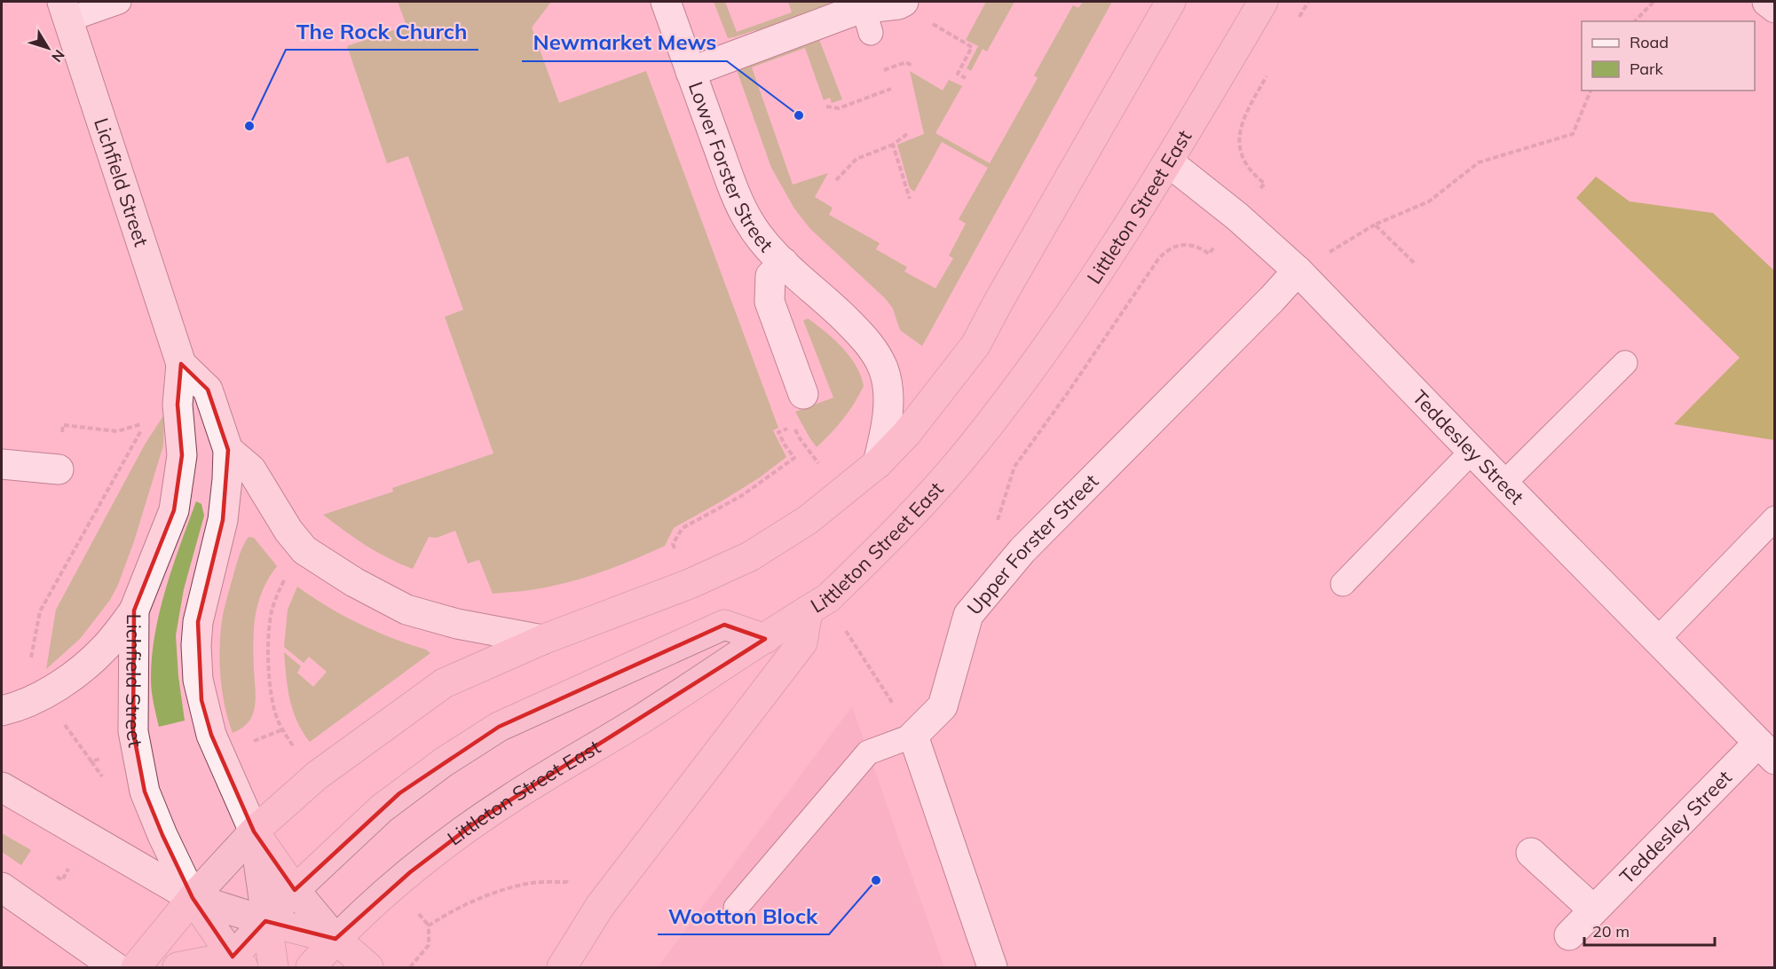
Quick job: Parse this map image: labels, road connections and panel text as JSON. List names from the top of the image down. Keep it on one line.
{"streets":{"highway":["Littleton Street East"],"street":["Lower Forster Street","Lichfield Street","Teddesley Street","Upper Forster Street"]},"crossings":[["Littleton Street East","Teddesley Street"],["Teddesley Street","Upper Forster Street"]],"places":["Newmarket Mews","The Rock Church","Wootton Block"],"legend":["Road","Park"],"scale_bar":"20 m","north":"bottom right"}
